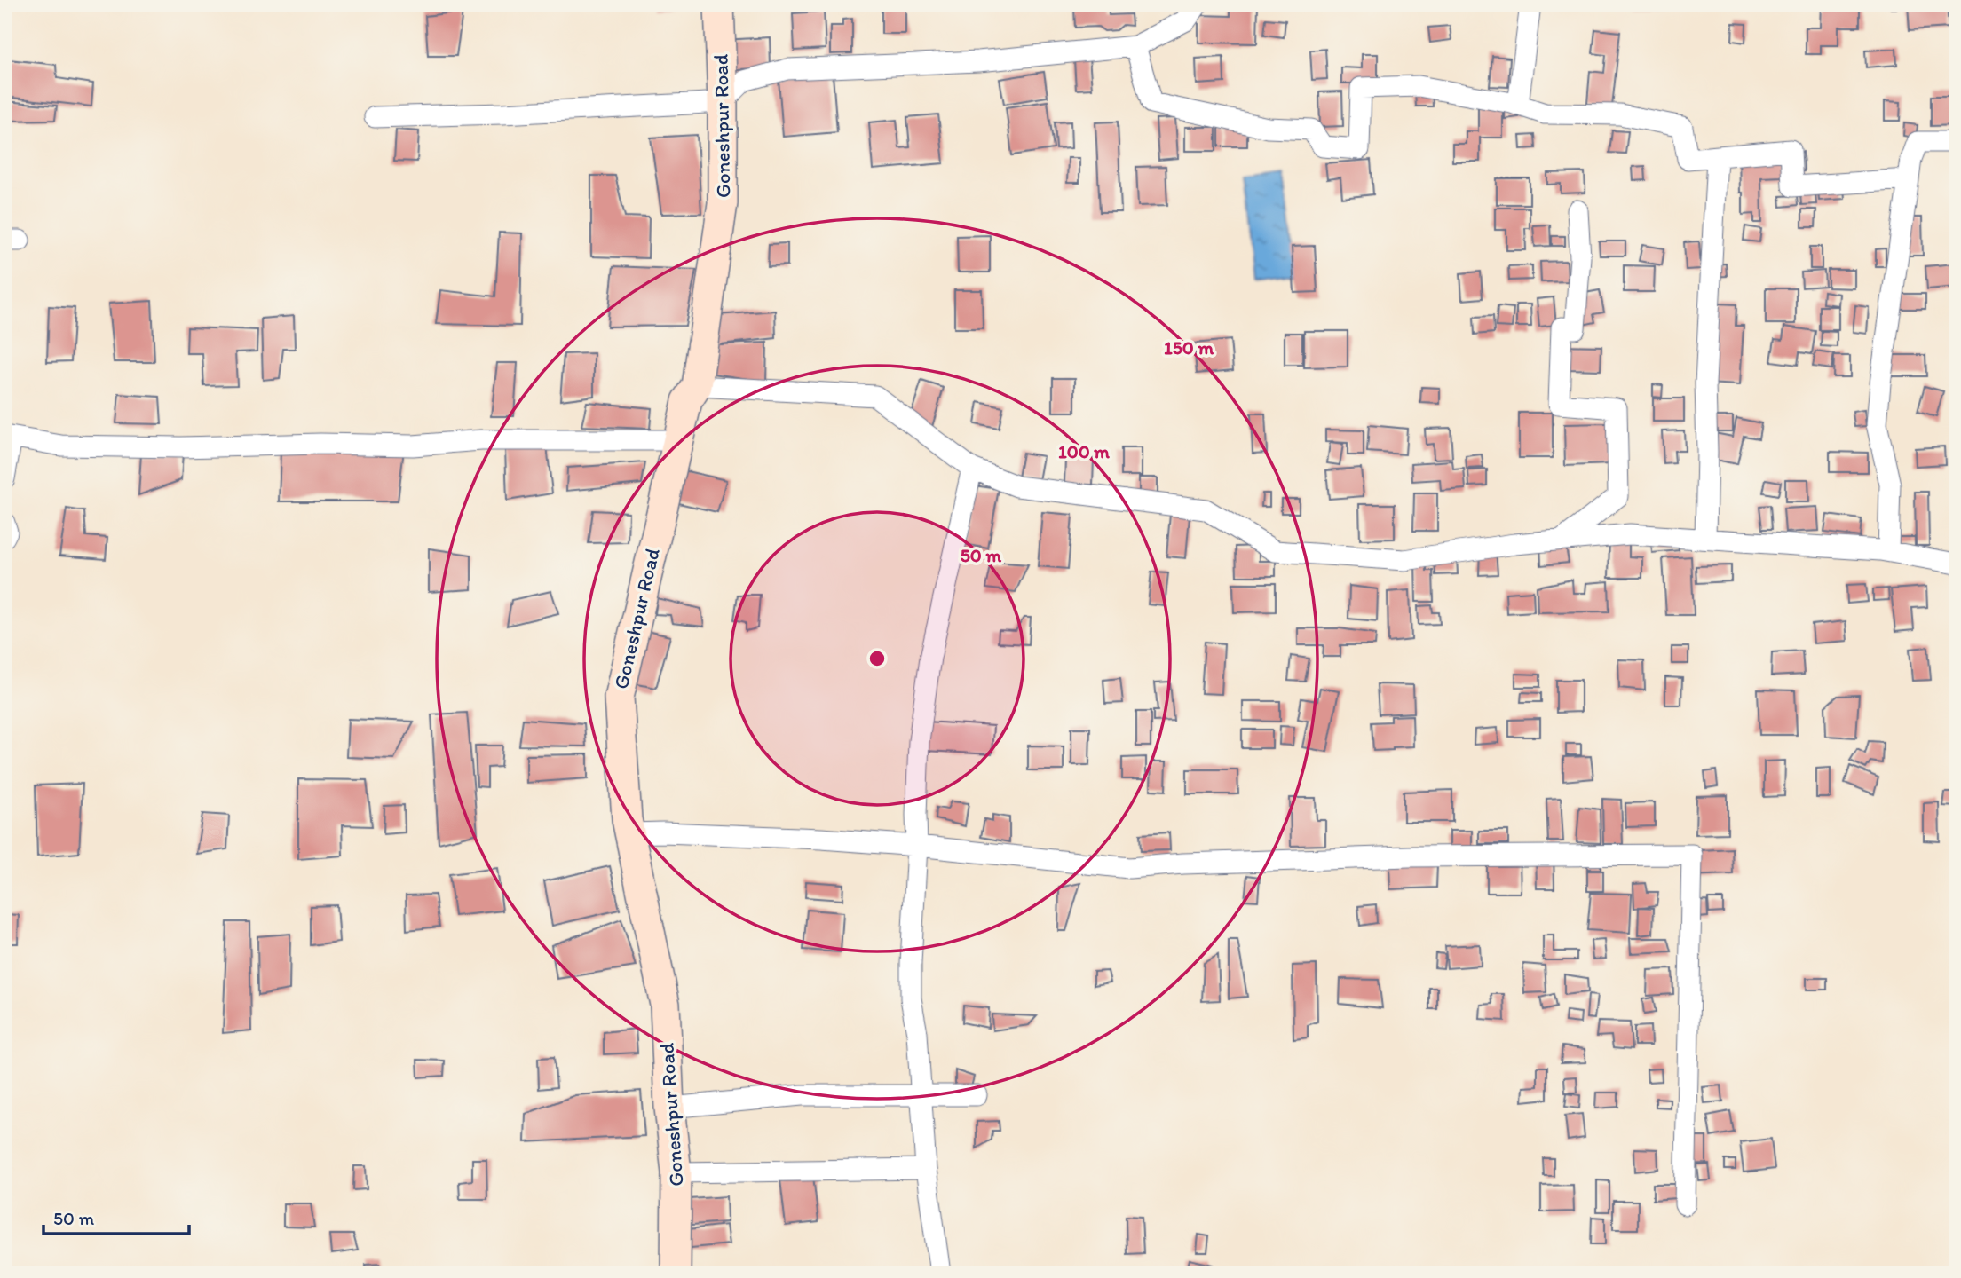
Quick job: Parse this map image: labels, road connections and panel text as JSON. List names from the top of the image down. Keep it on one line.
{"streets":{"street":["Goneshpur Road"]},"scale_bar":"50 m","rings":["150 m","100 m","50 m"]}
